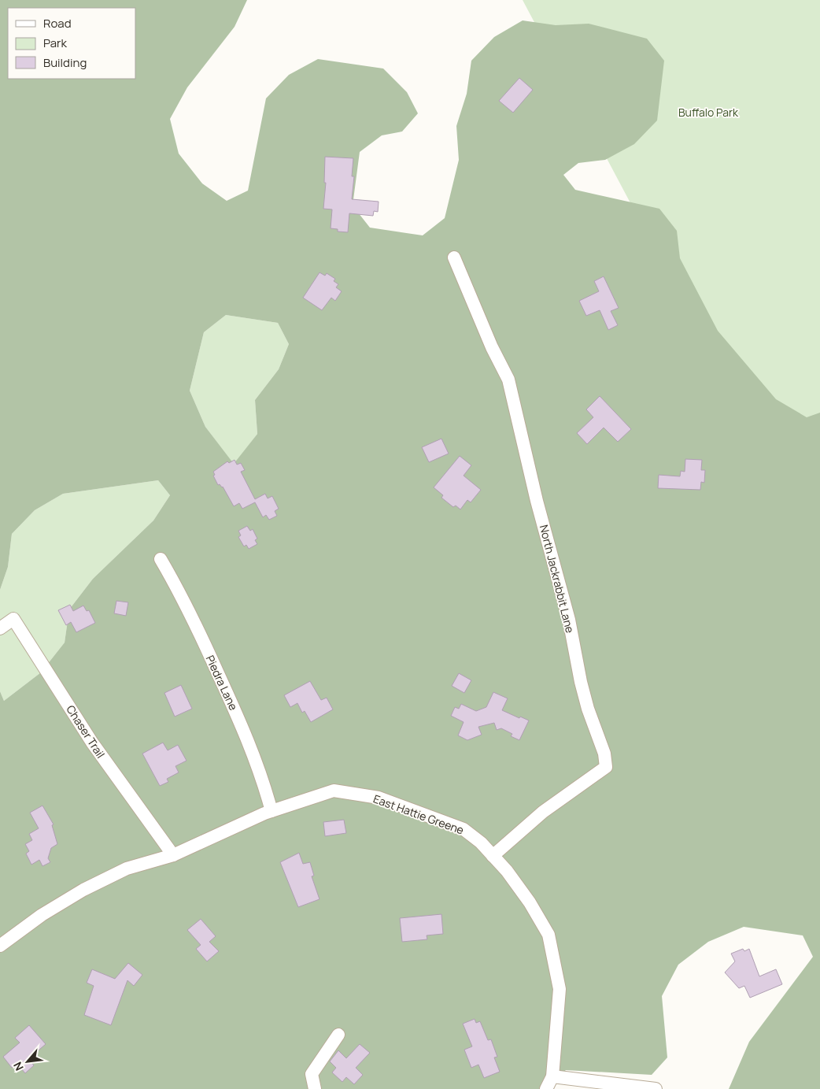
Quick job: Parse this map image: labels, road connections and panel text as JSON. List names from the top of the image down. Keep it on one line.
{"streets":{"street":["North Jackrabbit Lane","Piedra Lane","Chaser Trail","East Hattie Greene"]},"crossings":[["North Jackrabbit Lane","East Hattie Greene"],["Piedra Lane","East Hattie Greene"],["Chaser Trail","East Hattie Greene"]],"parks":["Buffalo Park"],"legend":["Road","Park","Building"],"north":"bottom left"}
